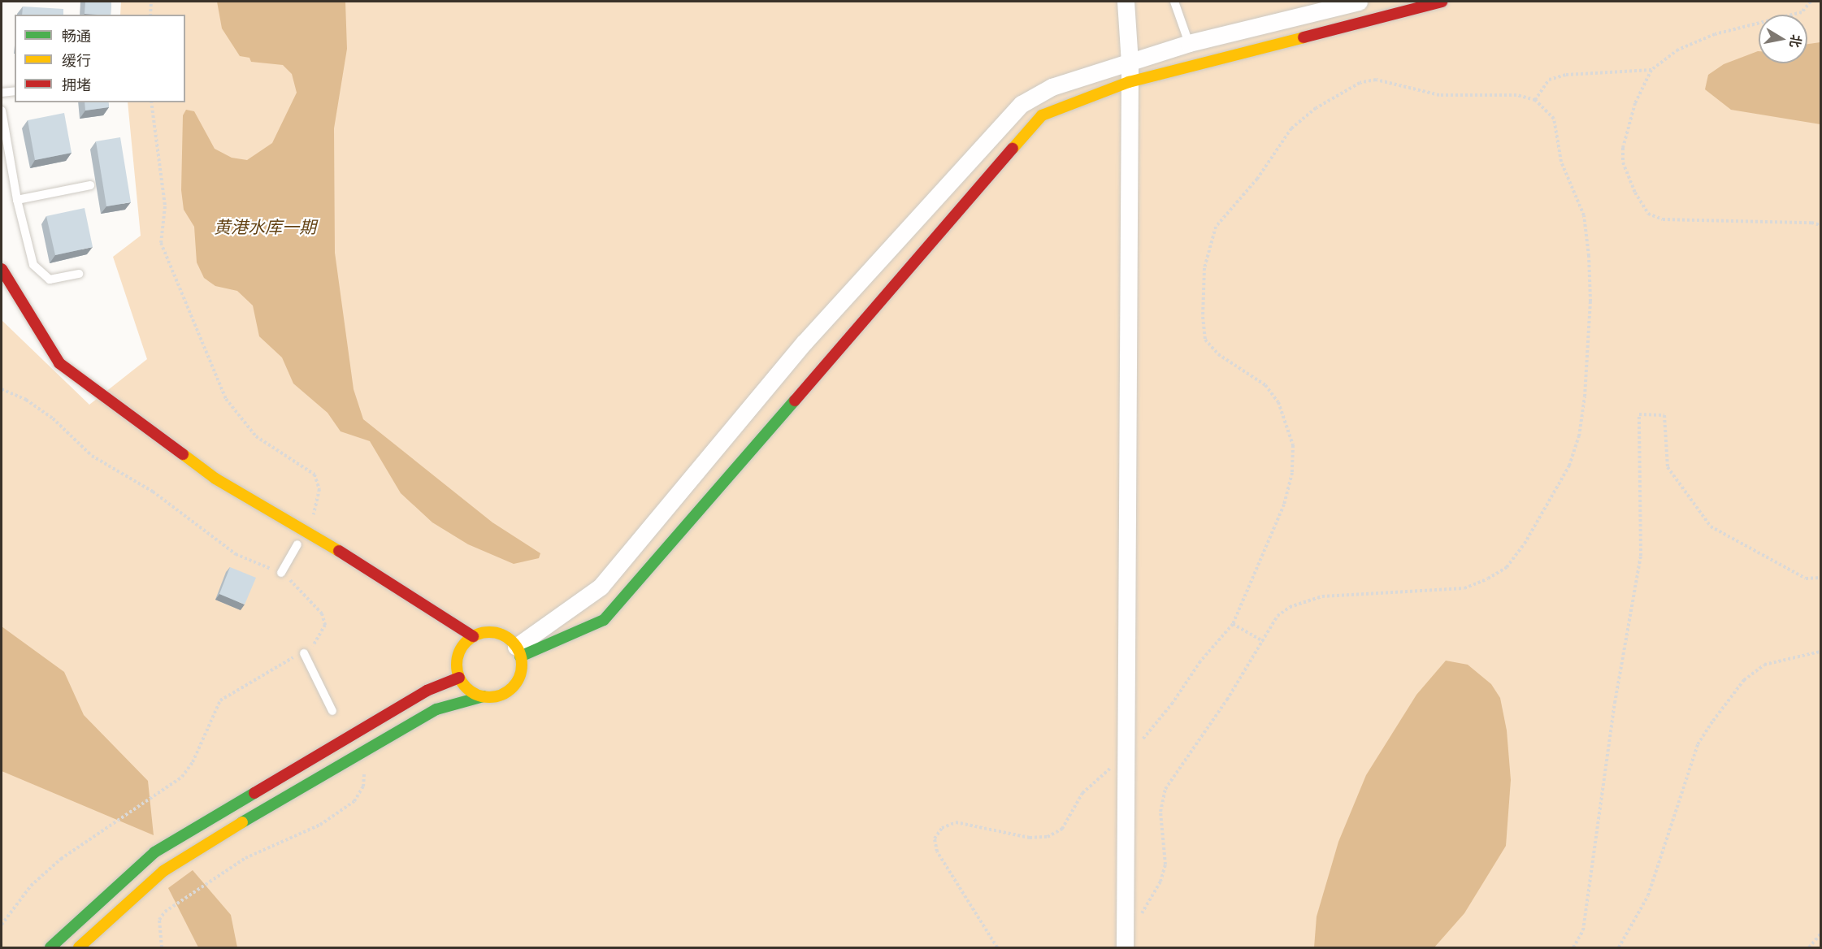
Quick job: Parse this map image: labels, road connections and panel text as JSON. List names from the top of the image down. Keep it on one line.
{"water":["黄港水库一期"],"legend":["畅通","缓行","拥堵"],"north":"right"}
